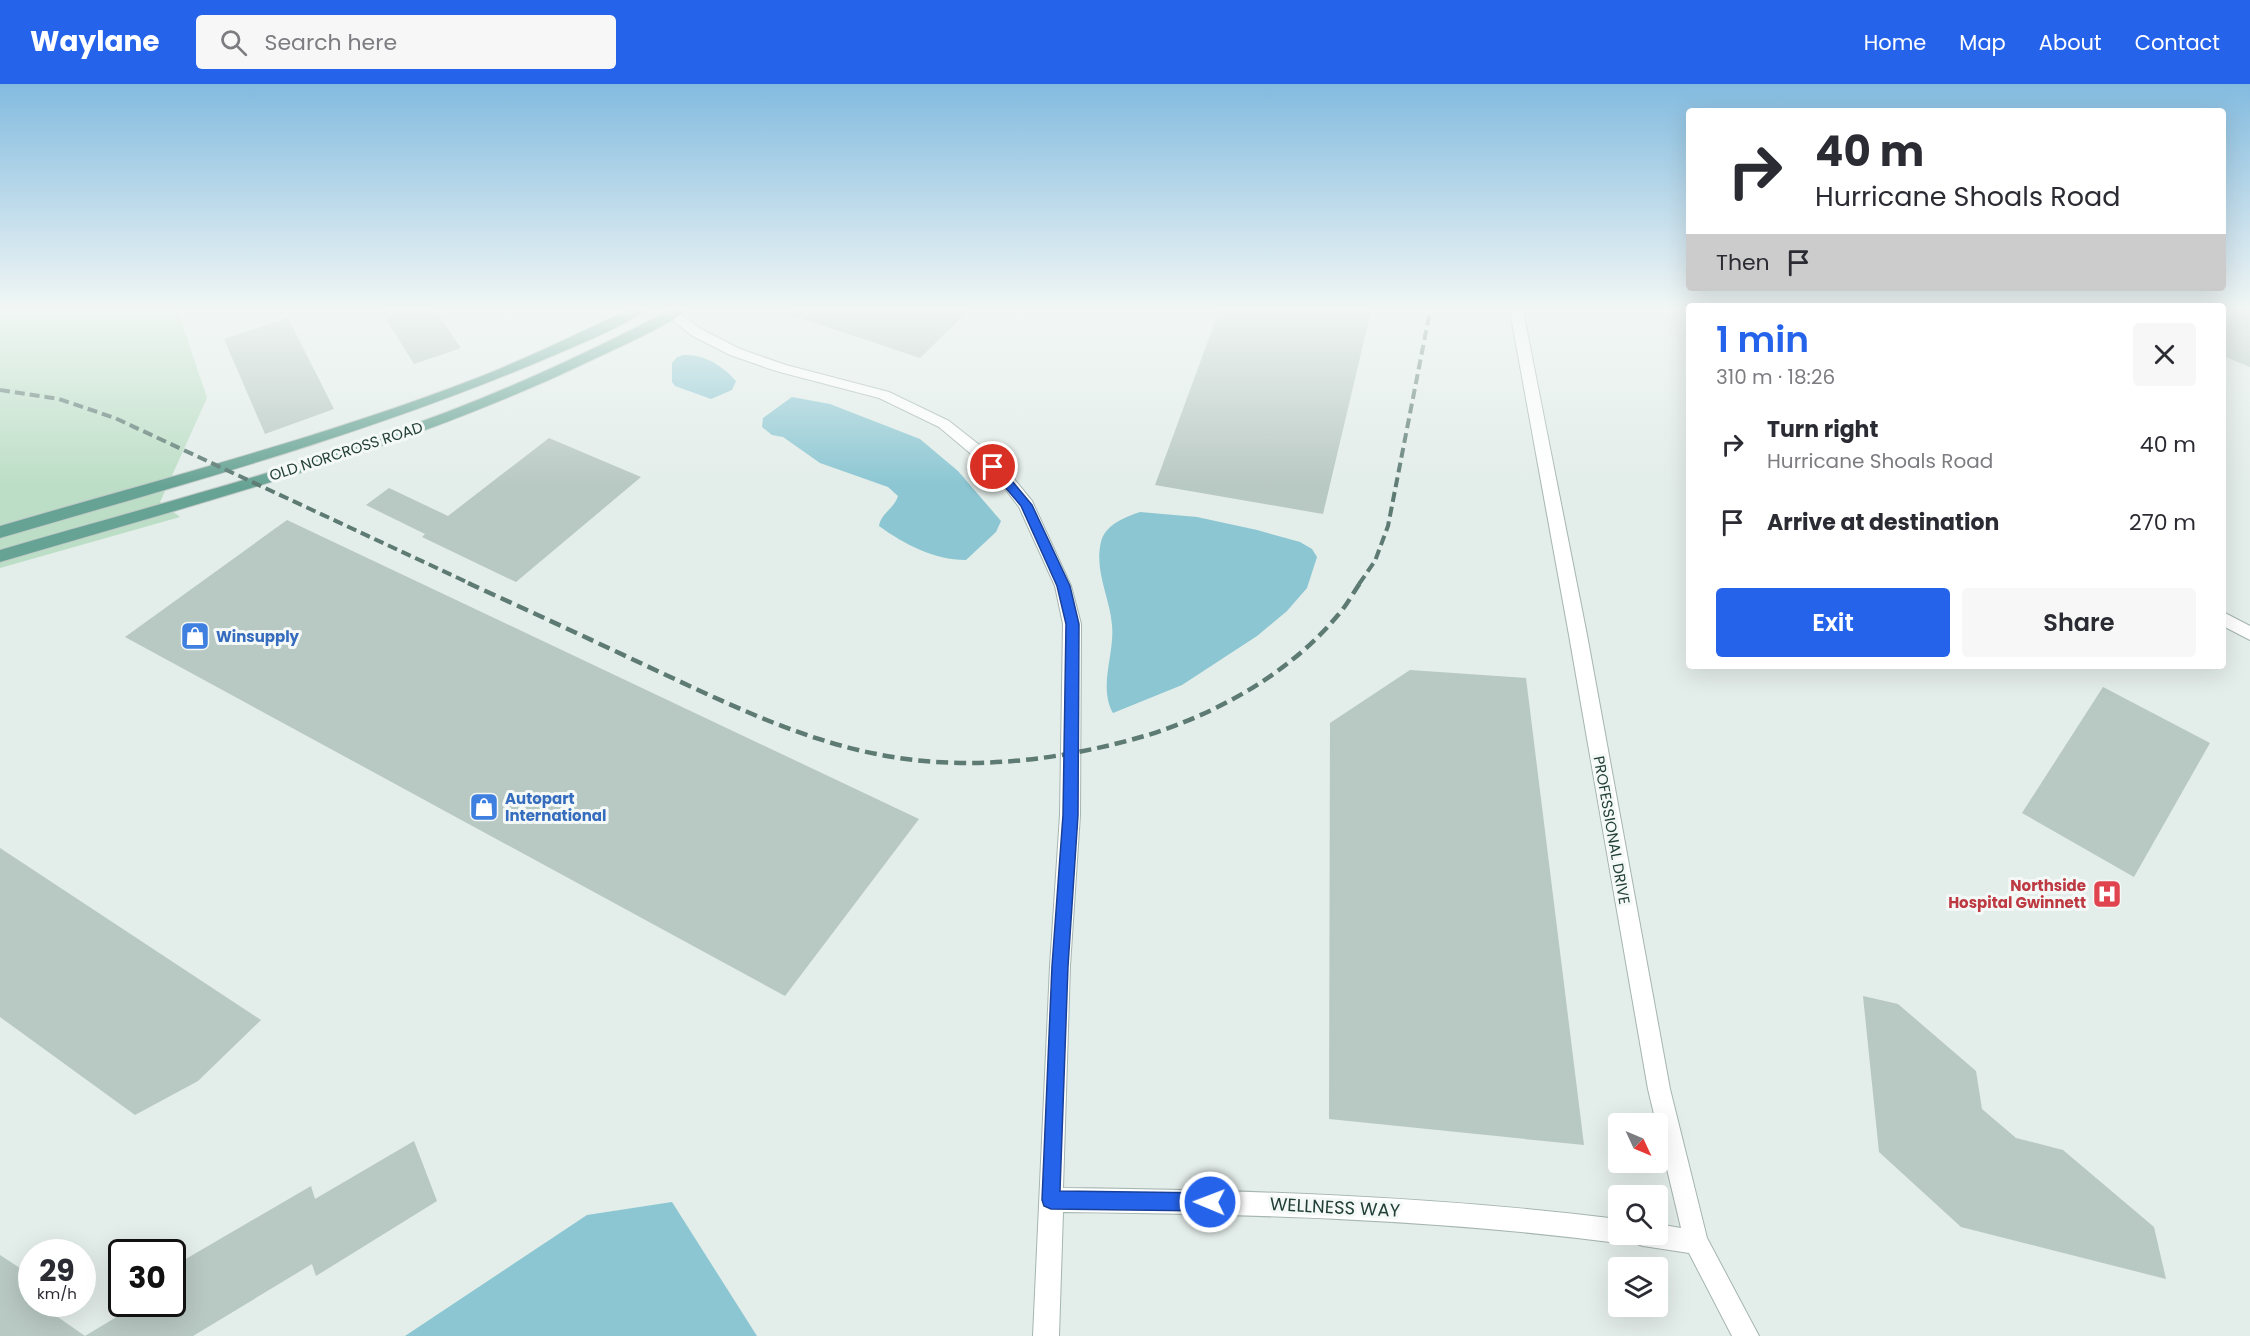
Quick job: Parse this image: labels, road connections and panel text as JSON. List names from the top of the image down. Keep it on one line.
{"streets":{"main road":["OLD NORCROSS ROAD"],"street":["PROFESSIONAL DRIVE","WELLNESS WAY"]},"places":{"shop":["Winsupply","Autopart International"],"hospital":["Northside Hospital Gwinnett"]},"north":"bottom right","page":{"header":"Waylane","search":"Search here","nav":["Home","Map","About","Contact"],"turn":["40 m","Hurricane Shoals Road"],"then":"Then","heading":["1 min","310 m · 18:26"],"list":[{"name":"Turn right","note":"Hurricane Shoals Road","value":"40 m"},{"name":"Arrive at destination","value":"270 m"}],"buttons":["Exit","Share"],"speed":"29 km/h","limit":"30"}}
